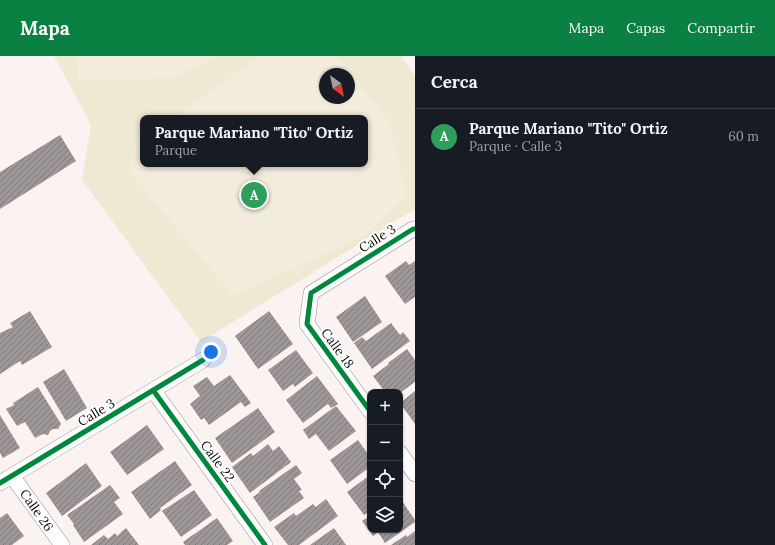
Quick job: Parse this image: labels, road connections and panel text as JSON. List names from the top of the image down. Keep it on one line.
{"streets":{"street":["Calle 3","Calle 18","Calle 22","Calle 26"]},"crossings":[["Calle 3","Calle 18"],["Calle 3","Calle 22"],["Calle 3","Calle 26"]],"north":"bottom right","page":{"header":"Mapa","nav":["Mapa","Capas","Compartir"],"heading":"Cerca","list":[{"mark":"A","name":"Parque Mariano \"Tito\" Ortiz","note":"Parque · Calle 3","value":"60 m"}],"popup":["Parque Mariano \"Tito\" Ortiz","Parque"],"pins":"A","map_buttons":["+","−"]}}
